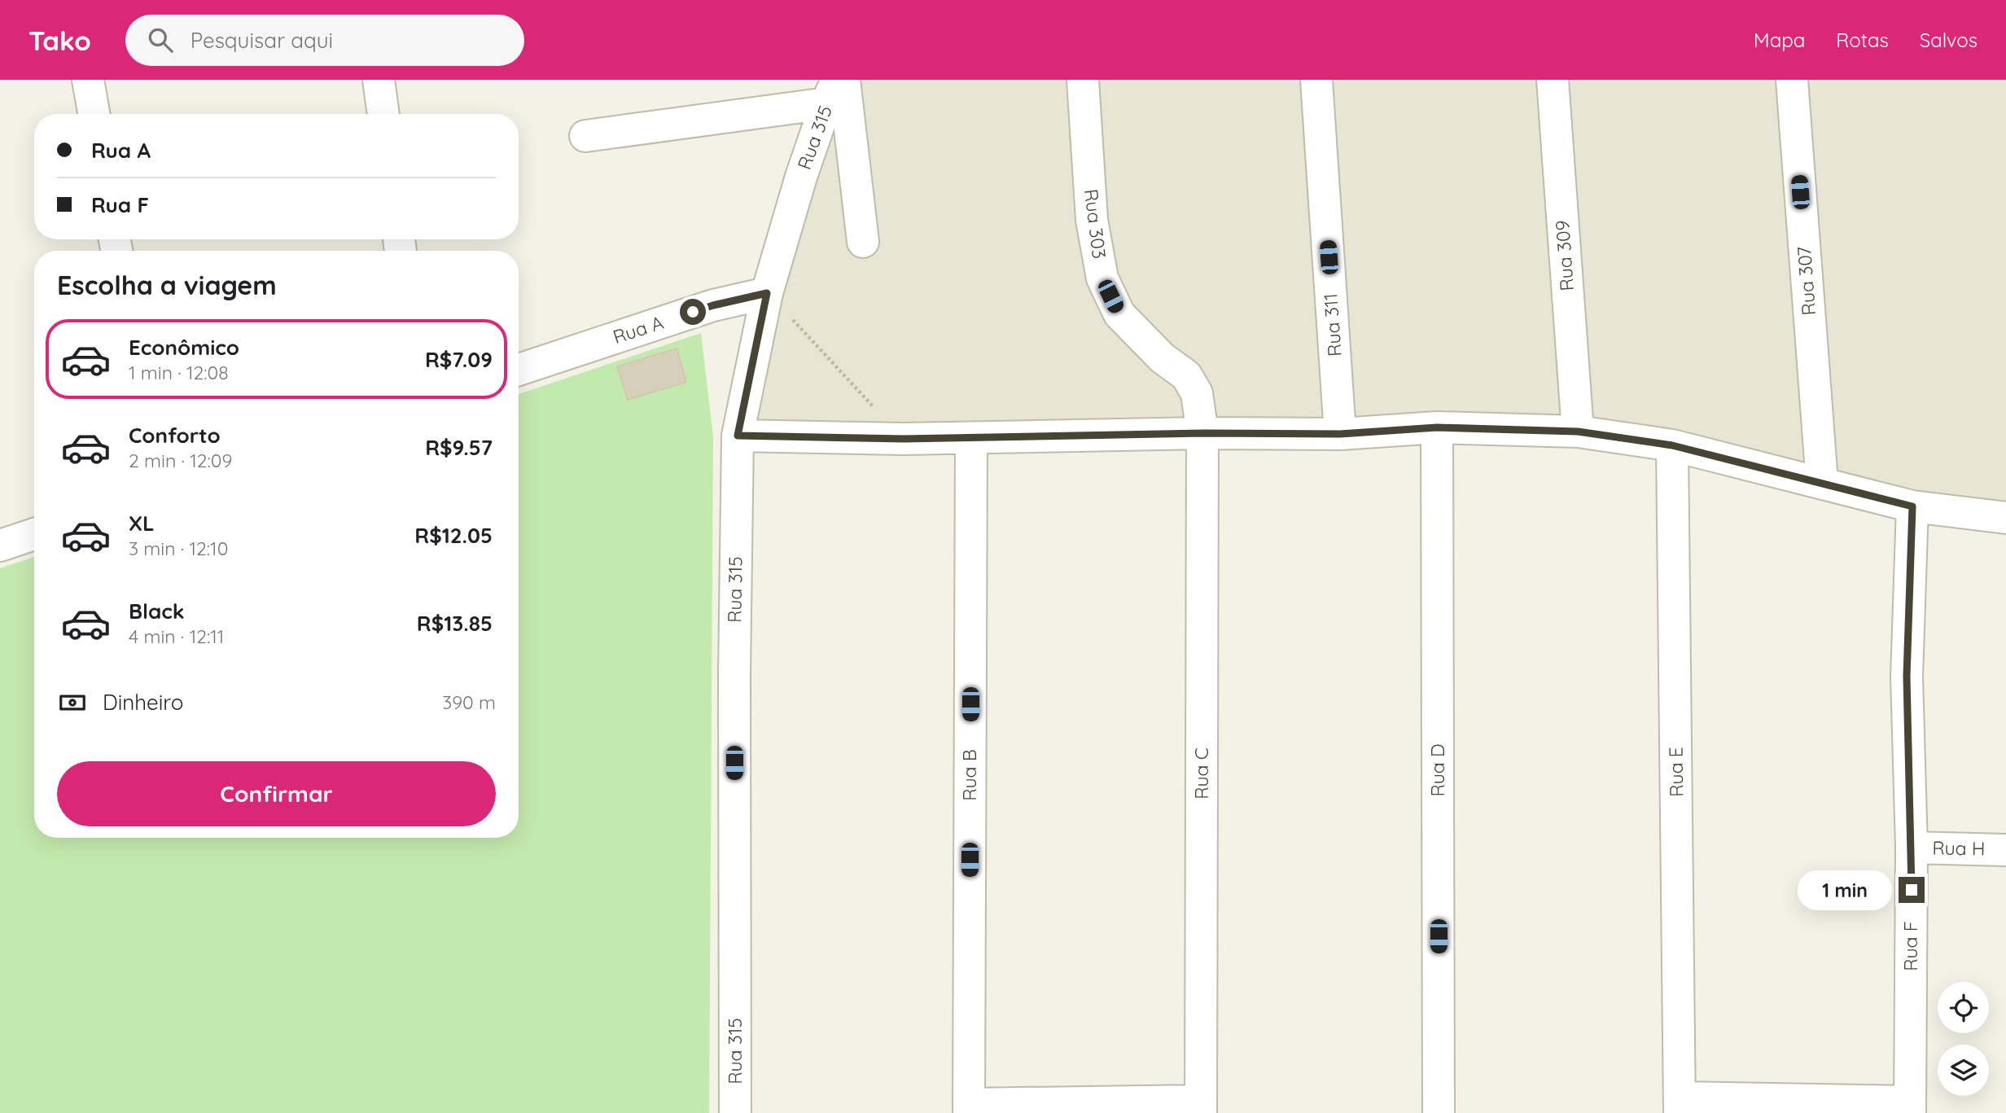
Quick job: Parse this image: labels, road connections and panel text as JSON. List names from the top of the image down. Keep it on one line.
{"streets":{"street":["Rua 315","Rua 303","Rua 309","Rua 307","Rua 311","Rua A","Rua D","Rua E","Rua C","Rua B","Rua H","Rua F"]},"crossings":[["Rua 315","Rua A"],["Rua 303","Rua C"],["Rua E","Rua F"],["Rua H","Rua F"]],"page":{"header":"Tako","search":"Pesquisar aqui","nav":["Mapa","Rotas","Salvos"],"banner":["Rua A","Rua F"],"heading":"Escolha a viagem","list":[{"name":"Econômico","note":"1 min · 12:08","value":"R$7.09"},{"name":"Conforto","note":"2 min · 12:09","value":"R$9.57"},{"name":"XL","note":"3 min · 12:10","value":"R$12.05"},{"name":"Black","note":"4 min · 12:11","value":"R$13.85"}],"pay":["Dinheiro","390 m"],"buttons":"Confirmar","bubble":"1 min"}}
